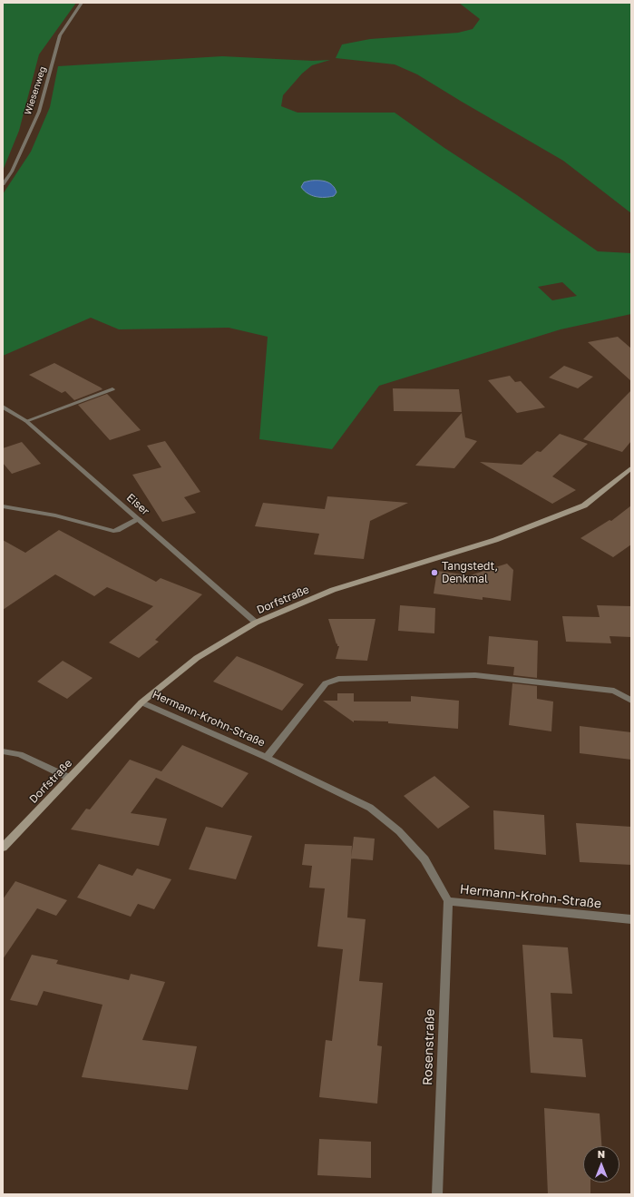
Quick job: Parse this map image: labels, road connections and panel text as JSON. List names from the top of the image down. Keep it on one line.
{"streets":{"main road":["Dorfstraße"],"street":["Wiesenweg","Eiser","Hermann-Krohn-Straße","Rosenstraße"]},"crossings":[["Eiser","Dorfstraße"],["Dorfstraße","Hermann-Krohn-Straße"],["Hermann-Krohn-Straße","Rosenstraße"]],"places":["Tangstedt, Denkmal"],"north":"top"}
